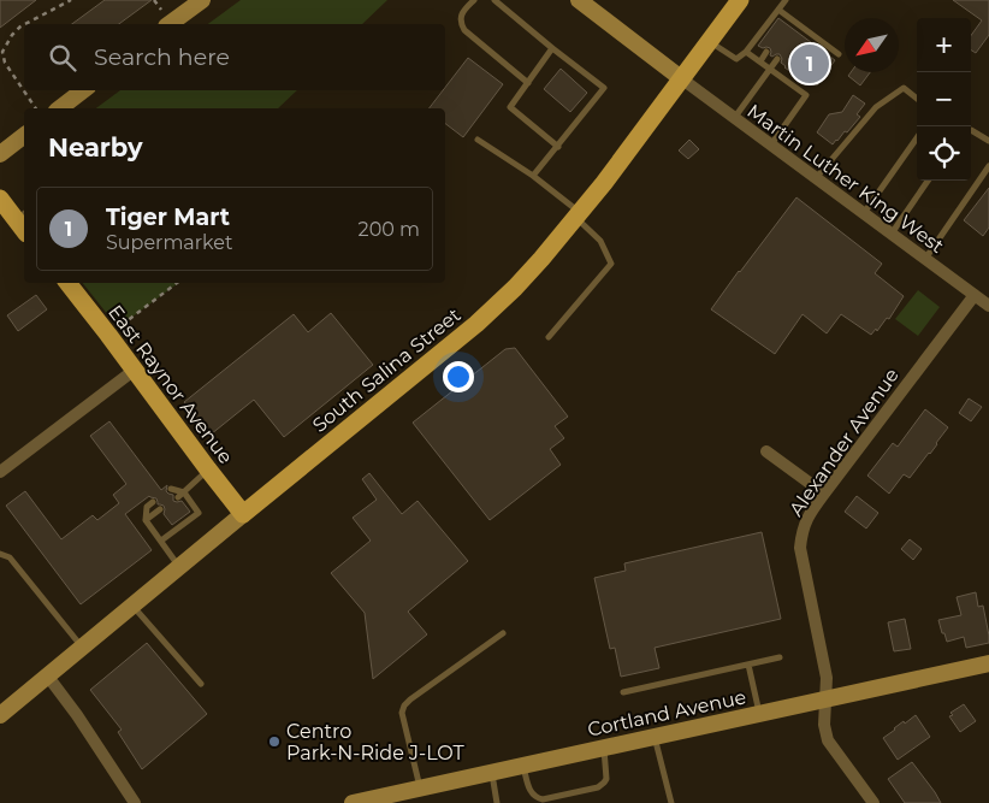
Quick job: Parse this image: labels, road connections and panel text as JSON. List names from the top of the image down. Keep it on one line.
{"streets":{"main road":["South Salina Street","East Raynor Avenue"],"street":["Martin Luther King West","Alexander Avenue","Cortland Avenue"]},"crossings":[["Martin Luther King West","South Salina Street"],["Martin Luther King West","Alexander Avenue"],["South Salina Street","East Raynor Avenue"],["Alexander Avenue","Cortland Avenue"]],"places":["Centro Park-N-Ride J-LOT"],"north":"bottom left","page":{"map_buttons":["+","−"],"search":"Search here","pins":"1","heading":"Nearby","list":[{"mark":"1","name":"Tiger Mart","note":"Supermarket","value":"200 m"}]}}
